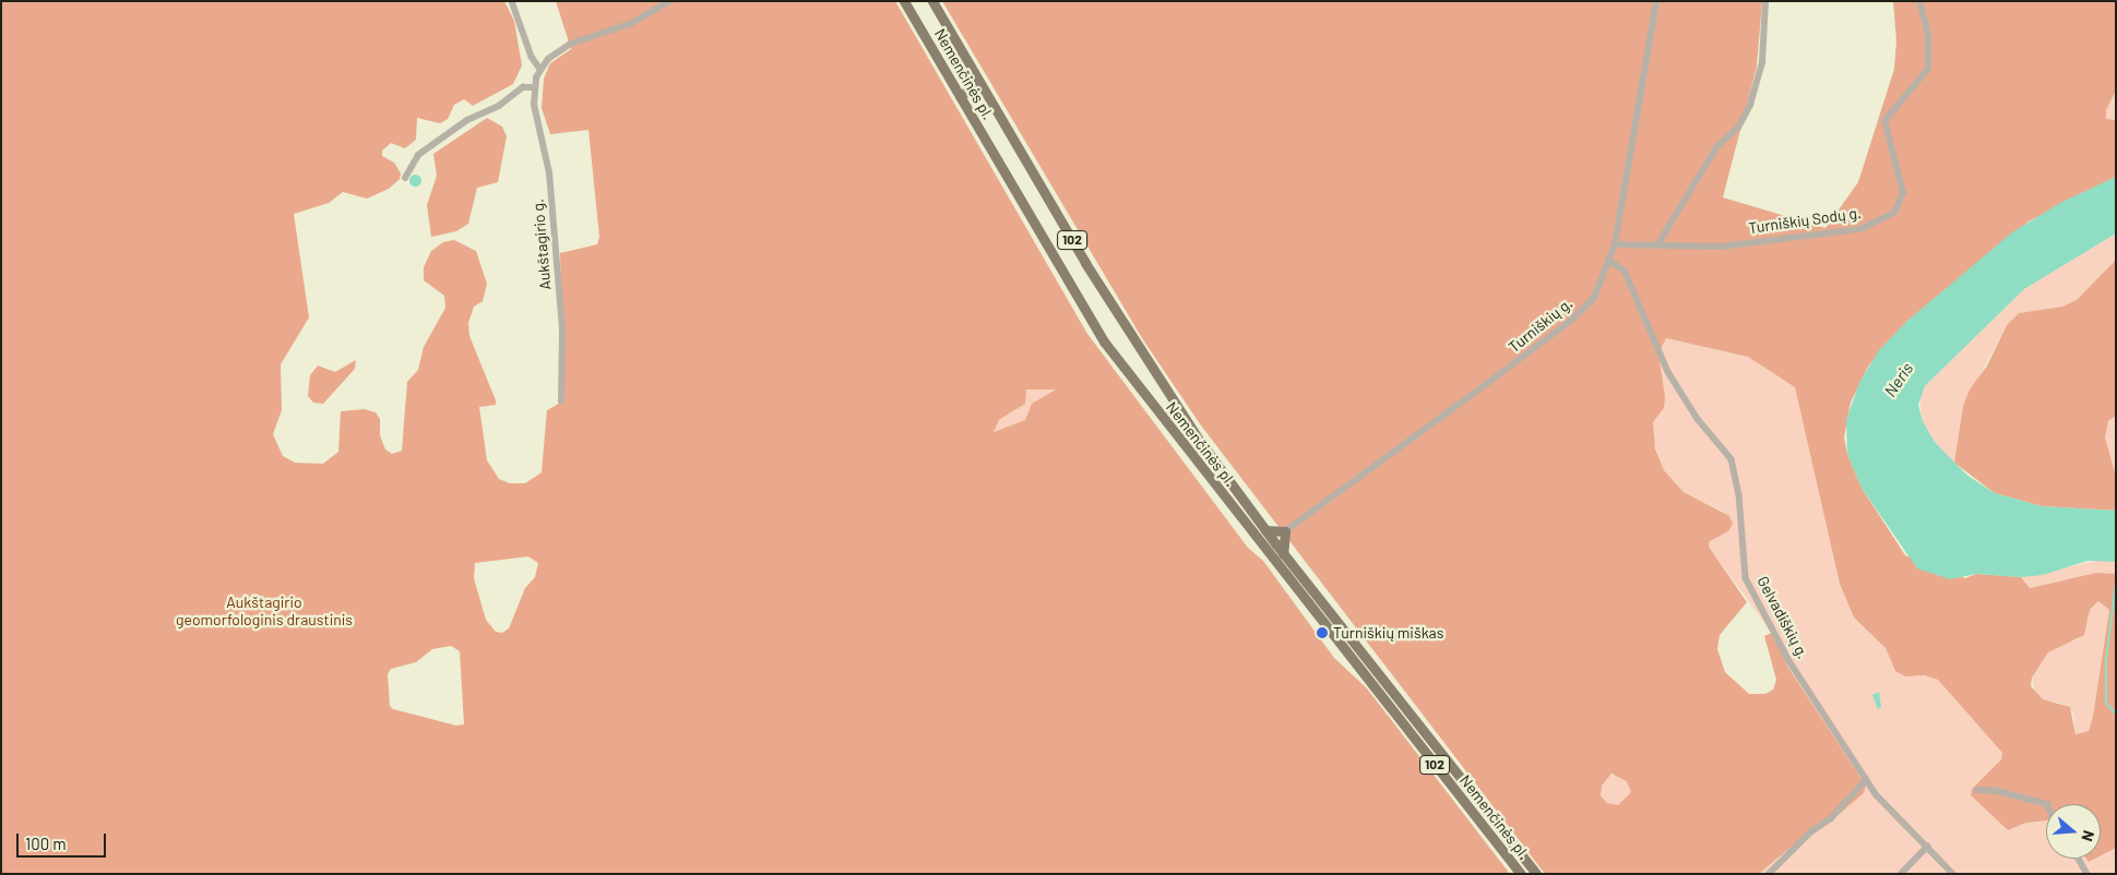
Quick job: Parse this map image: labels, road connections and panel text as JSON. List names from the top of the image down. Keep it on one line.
{"streets":{"main road":["Nemenčinės pl.","102"],"street":["Turniškių Sodų g.","Aukštagirio g.","Turniškių g.","Gelvadiškių g."]},"crossings":[["Turniškių Sodų g.","Turniškių g."],["Turniškių g.","Gelvadiškių g."]],"water":["Neris"],"parks":["Aukštagirio geomorfologinis draustinis"],"places":["Turniškių miškas"],"scale_bar":"100 m","north":"right"}
